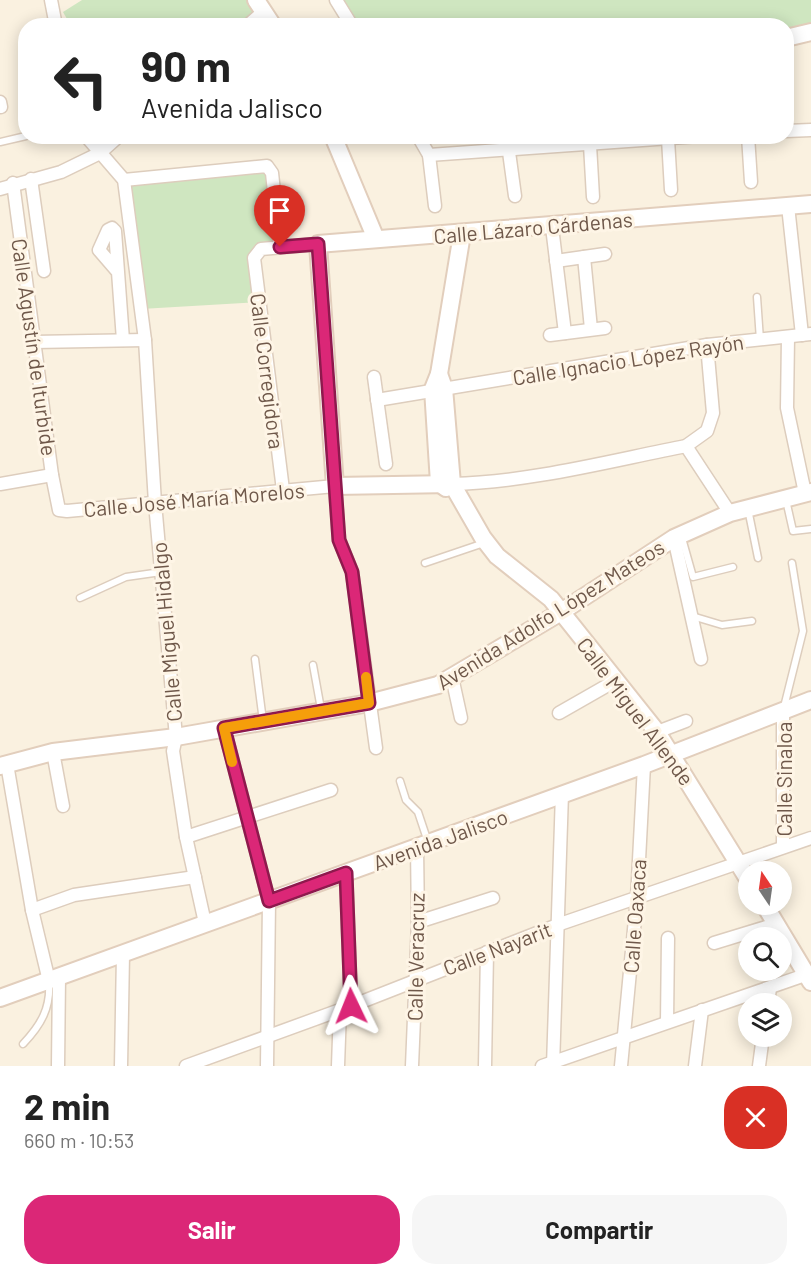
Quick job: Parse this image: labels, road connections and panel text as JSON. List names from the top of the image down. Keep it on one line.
{"streets":{"main road":["Calle Lázaro Cárdenas","Calle José María Morelos","Avenida Adolfo López Mateos","Calle Miguel Allende","Avenida Jalisco"],"street":["Calle Agustín de Iturbide","Calle Ignacio López Rayón","Calle Corregidora","Calle Miguel Hidalgo","Calle Sinaloa","Calle Oaxaca","Calle Nayarit","Calle Veracruz"]},"crossings":[["Calle Lázaro Cárdenas","Calle Corregidora"],["Calle Agustín de Iturbide","Calle José María Morelos"],["Calle Ignacio López Rayón","Calle José María Morelos"],["Calle Corregidora","Calle José María Morelos"],["Calle José María Morelos","Calle Miguel Hidalgo"],["Calle José María Morelos","Calle Miguel Allende"],["Avenida Adolfo López Mateos","Calle Miguel Hidalgo"],["Avenida Adolfo López Mateos","Calle Miguel Allende"],["Calle Miguel Hidalgo","Avenida Jalisco"],["Calle Miguel Allende","Avenida Jalisco"],["Calle Sinaloa","Avenida Jalisco"],["Calle Sinaloa","Calle Nayarit"],["Avenida Jalisco","Calle Oaxaca"],["Avenida Jalisco","Calle Veracruz"],["Calle Oaxaca","Calle Nayarit"],["Calle Nayarit","Calle Veracruz"]],"north":"top","page":{"turn":["90 m","Avenida Jalisco"],"heading":["2 min","660 m · 10:53"],"buttons":["Salir","Compartir"]}}
